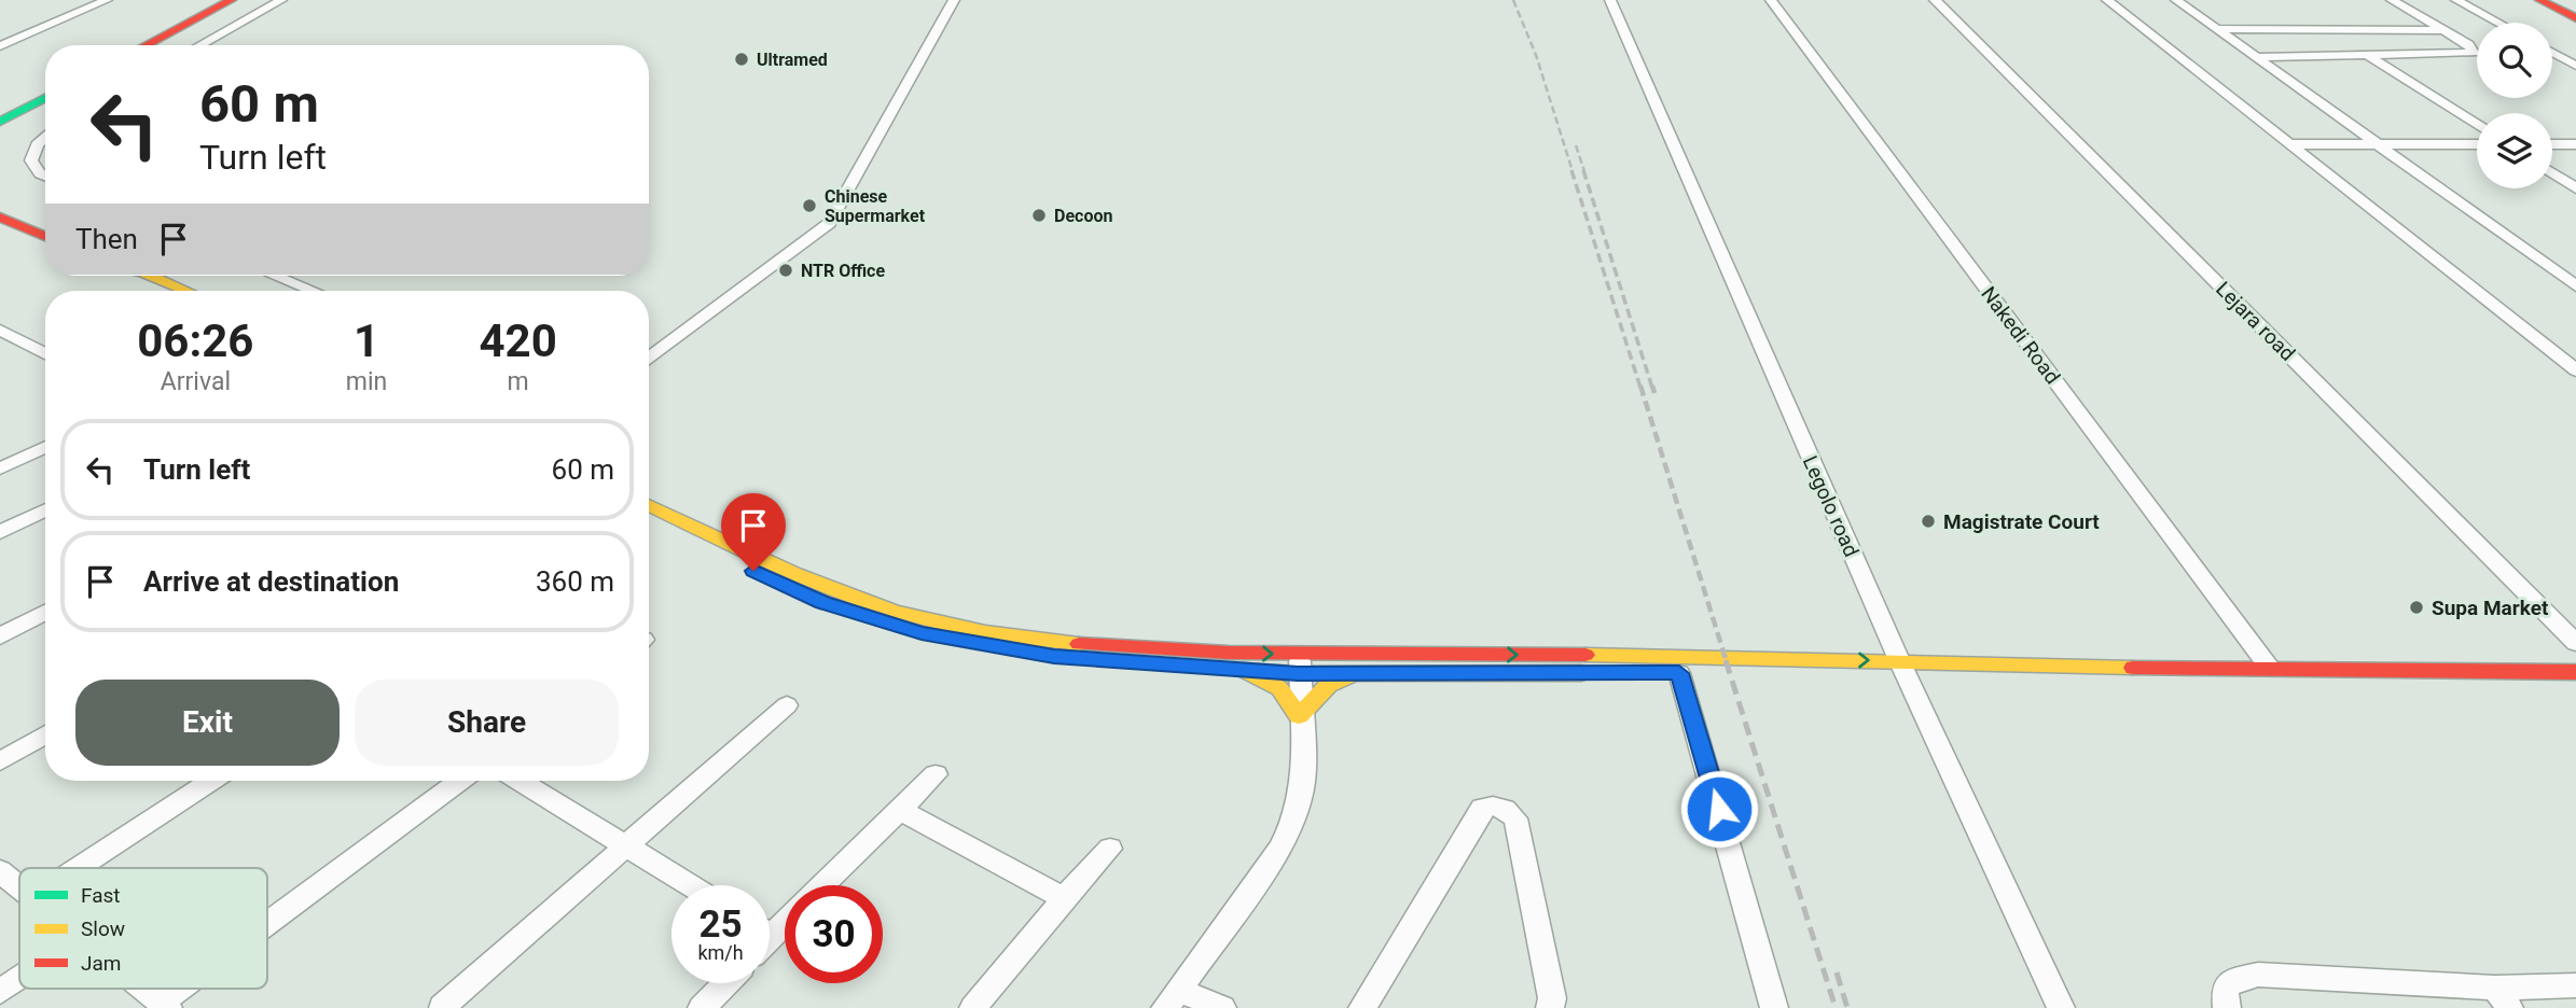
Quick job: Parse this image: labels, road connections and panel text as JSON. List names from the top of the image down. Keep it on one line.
{"streets":{"street":["Lejara road","Nakedi Road","Legolo road"]},"places":["Ultramed","Chinese Supermarket","Decoon","NTR Office","Magistrate Court","Supa Market"],"legend":["Fast","Slow","Jam"],"page":{"turn":["60 m","Turn left"],"then":"Then","eta":["06:26","Arrival","1","min","420","m"],"list":[{"name":"Turn left","value":"60 m"},{"name":"Arrive at destination","value":"360 m"}],"buttons":["Exit","Share"],"speed":"25 km/h","limit":"30"}}
